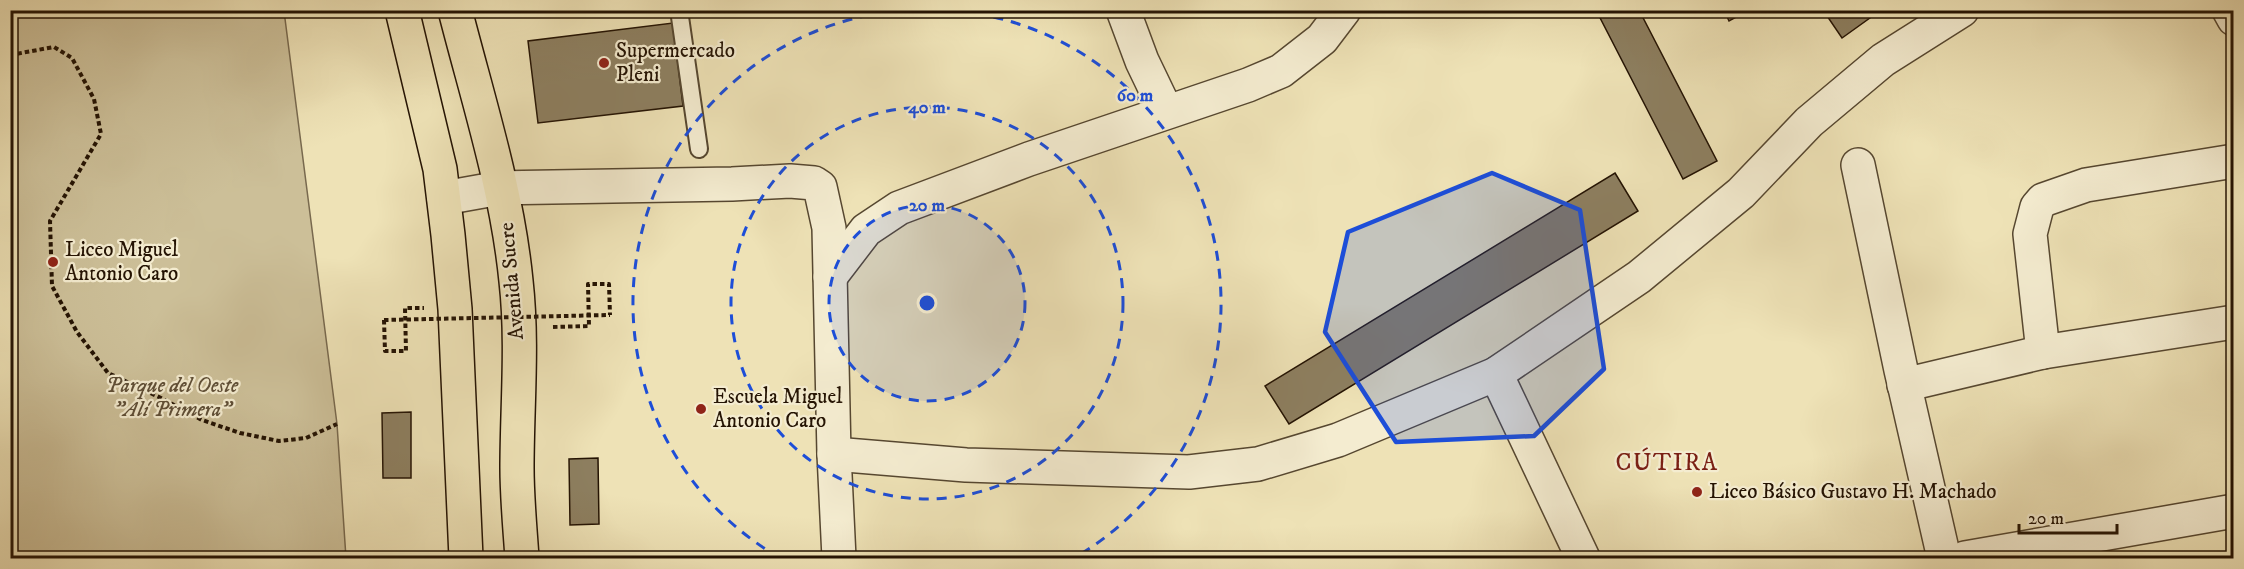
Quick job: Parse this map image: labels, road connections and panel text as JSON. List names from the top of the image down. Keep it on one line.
{"streets":{"main road":["Avenida Sucre"]},"districts":["CÚTIRA"],"parks":["Parque del Oeste \"Alí Primera\""],"places":["Supermercado Pleni","Liceo Miguel Antonio Caro","Escuela Miguel Antonio Caro","Liceo Básico Gustavo H. Machado"],"scale_bar":"20 m","rings":["60 m","40 m","20 m"]}
